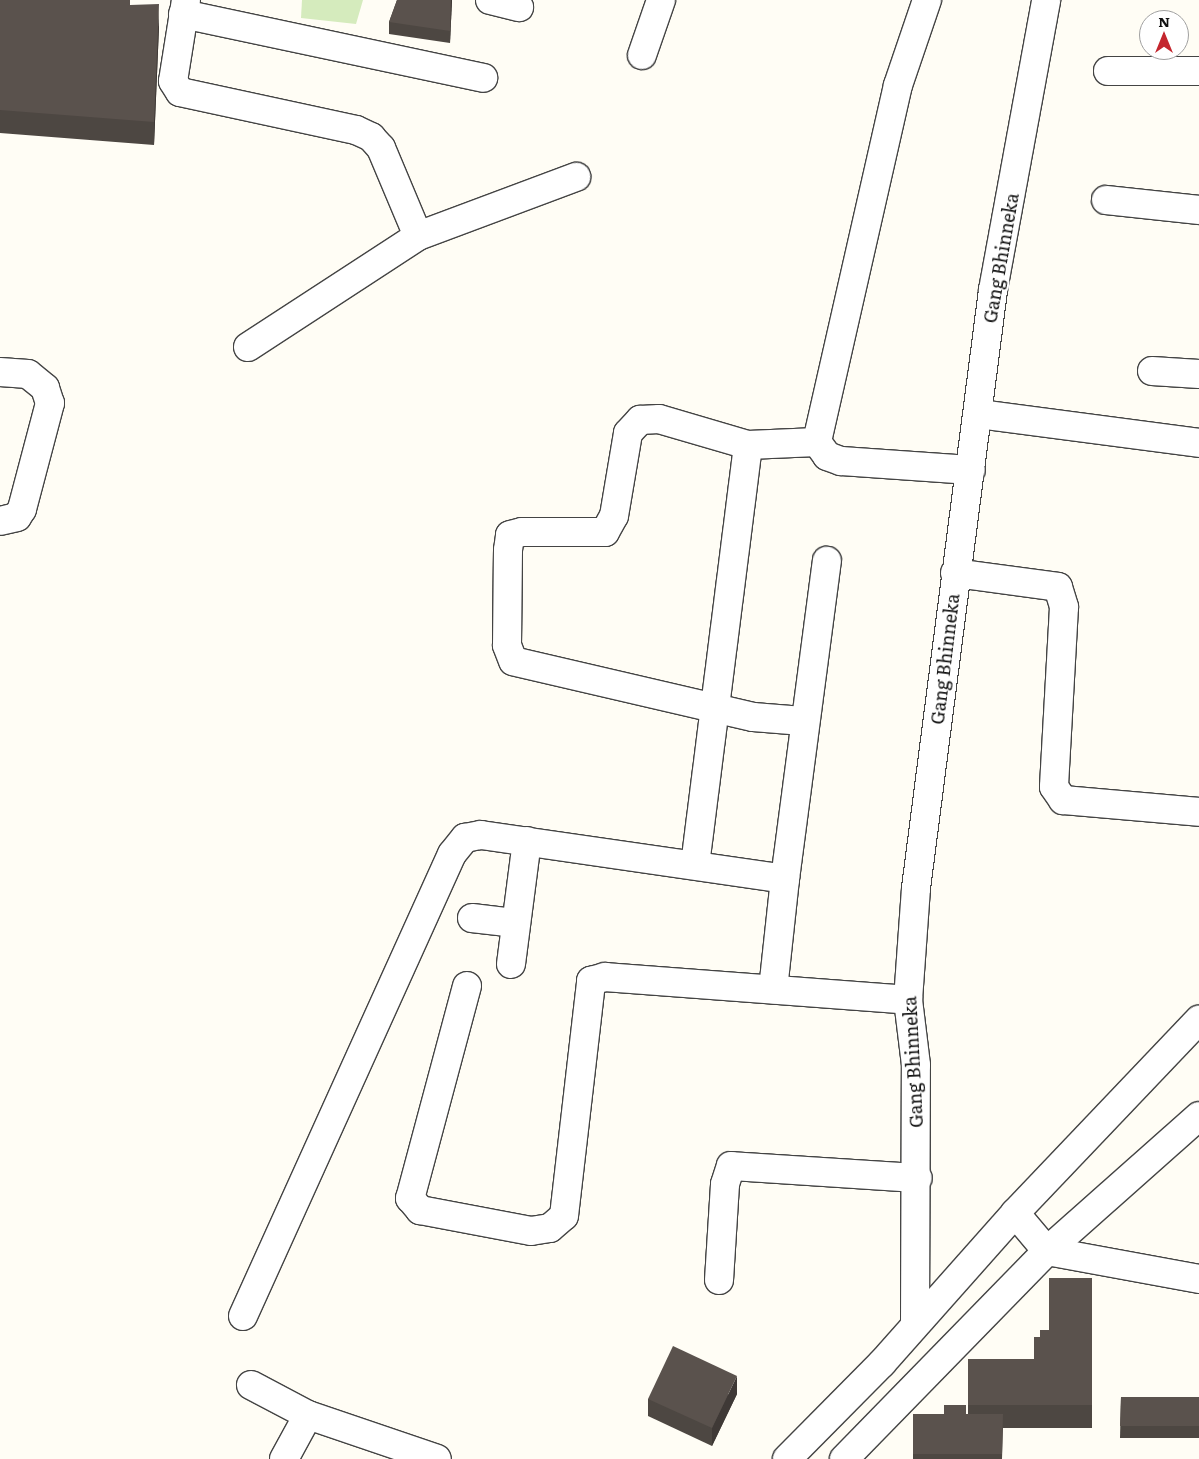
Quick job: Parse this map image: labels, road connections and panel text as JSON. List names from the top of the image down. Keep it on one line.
{"streets":{"street":["Gang Bhinneka"]},"north":"top"}
